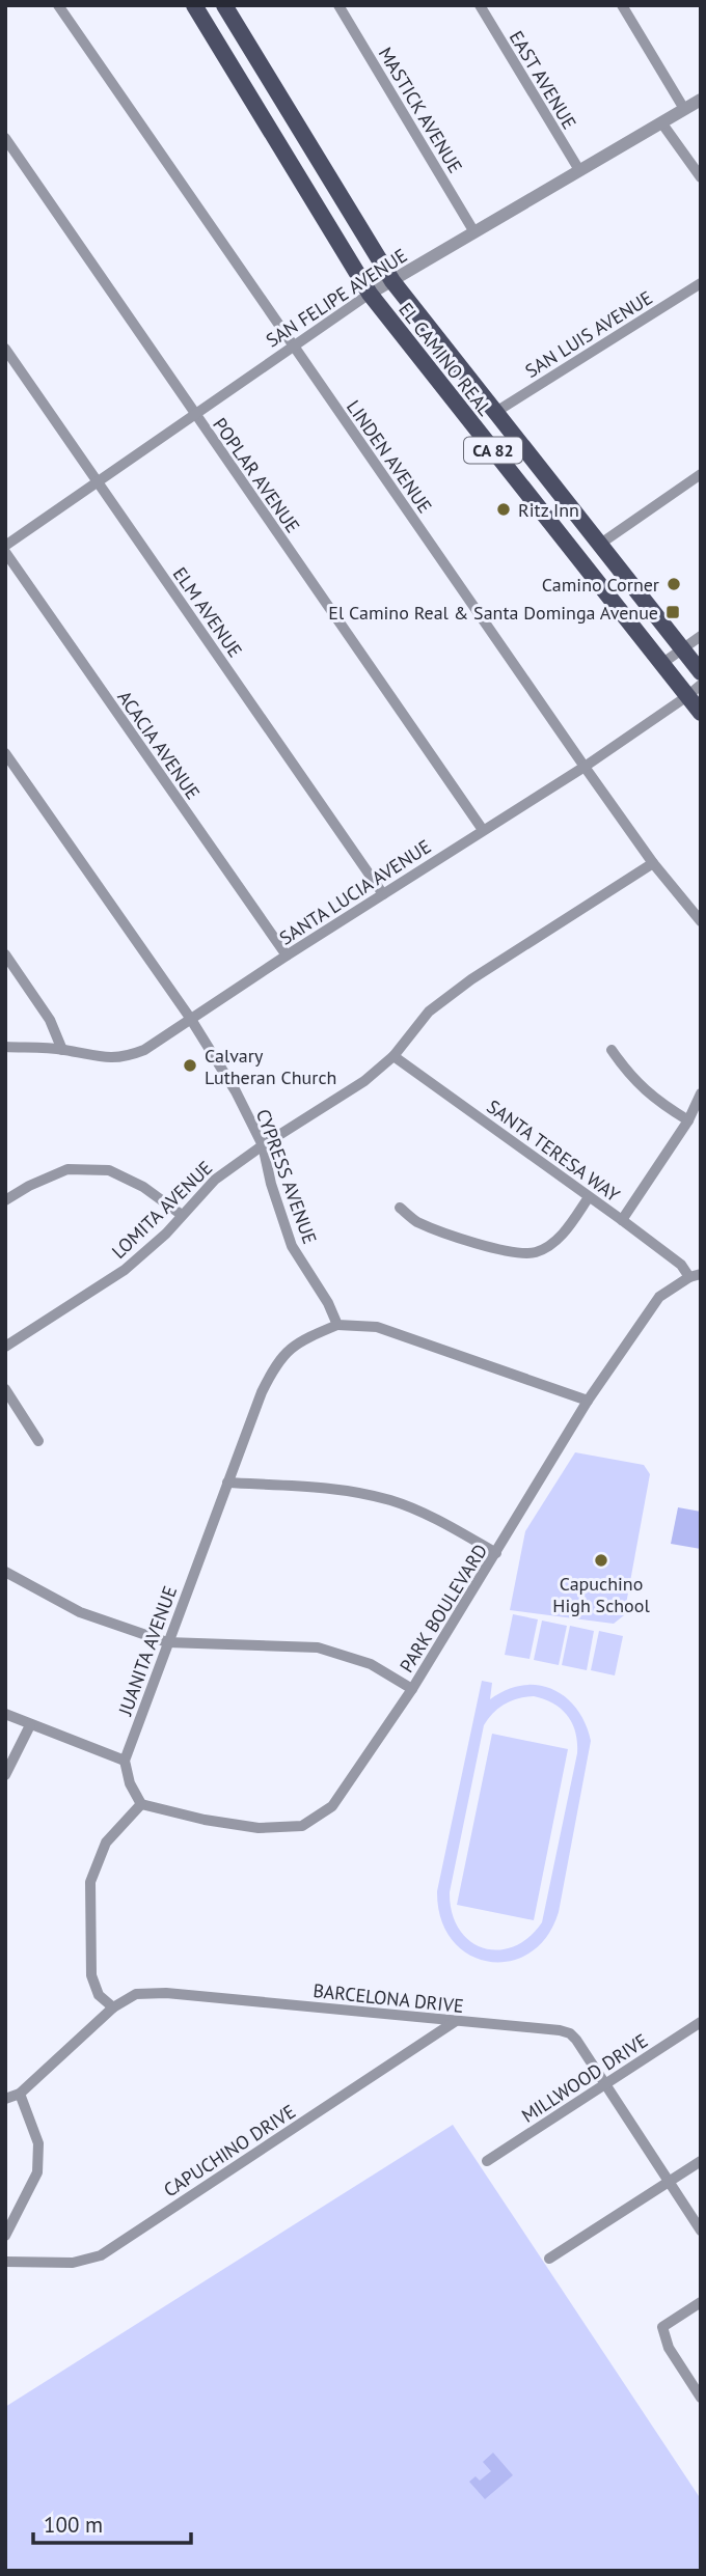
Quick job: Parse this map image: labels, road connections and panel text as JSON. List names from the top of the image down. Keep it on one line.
{"streets":{"main road":["EL CAMINO REAL","CA 82"],"street":["EAST AVENUE","MASTICK AVENUE","SAN FELIPE AVENUE","SAN LUIS AVENUE","LINDEN AVENUE","POPLAR AVENUE","ELM AVENUE","ACACIA AVENUE","SANTA LUCIA AVENUE","SANTA TERESA WAY","CYPRESS AVENUE","LOMITA AVENUE","PARK BOULEVARD","JUANITA AVENUE","BARCELONA DRIVE","MILLWOOD DRIVE","CAPUCHINO DRIVE"]},"crossings":[["EAST AVENUE","SAN FELIPE AVENUE"],["MASTICK AVENUE","SAN FELIPE AVENUE"],["SAN FELIPE AVENUE","EL CAMINO REAL"],["SAN FELIPE AVENUE","LINDEN AVENUE"],["SAN FELIPE AVENUE","POPLAR AVENUE"],["SAN FELIPE AVENUE","ELM AVENUE"],["SAN LUIS AVENUE","EL CAMINO REAL"],["EL CAMINO REAL","SANTA LUCIA AVENUE"],["LINDEN AVENUE","SANTA LUCIA AVENUE"],["LINDEN AVENUE","LOMITA AVENUE"],["POPLAR AVENUE","SANTA LUCIA AVENUE"],["ELM AVENUE","SANTA LUCIA AVENUE"],["ACACIA AVENUE","SANTA LUCIA AVENUE"],["SANTA LUCIA AVENUE","CYPRESS AVENUE"],["SANTA TERESA WAY","LOMITA AVENUE"],["SANTA TERESA WAY","PARK BOULEVARD"],["CYPRESS AVENUE","LOMITA AVENUE"],["CYPRESS AVENUE","JUANITA AVENUE"],["BARCELONA DRIVE","MILLWOOD DRIVE"],["BARCELONA DRIVE","CAPUCHINO DRIVE"]],"places":{"other":["Ritz Inn","Camino Corner","Calvary Lutheran Church","Capuchino High School"],"transit":["El Camino Real & Santa Dominga Avenue"]},"scale_bar":"100 m"}
